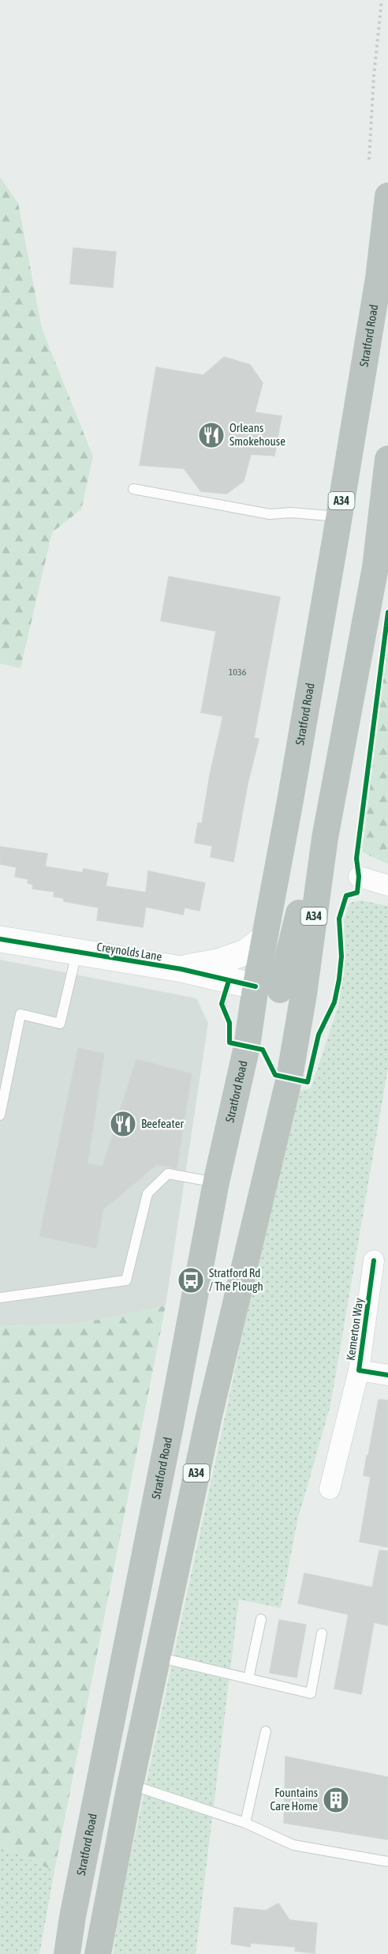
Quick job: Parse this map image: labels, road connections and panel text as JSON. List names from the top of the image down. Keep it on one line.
{"streets":{"highway":["Stratford Road","A34"],"street":["Creynolds Lane","Kemerton Way"]},"crossings":[["Stratford Road","Creynolds Lane"]],"places":{"restaurant":["Orleans Smokehouse","Beefeater"],"bus stop":["Stratford Rd / The Plough"],"building":["Fountains Care Home"]},"house_numbers":["1036"]}
